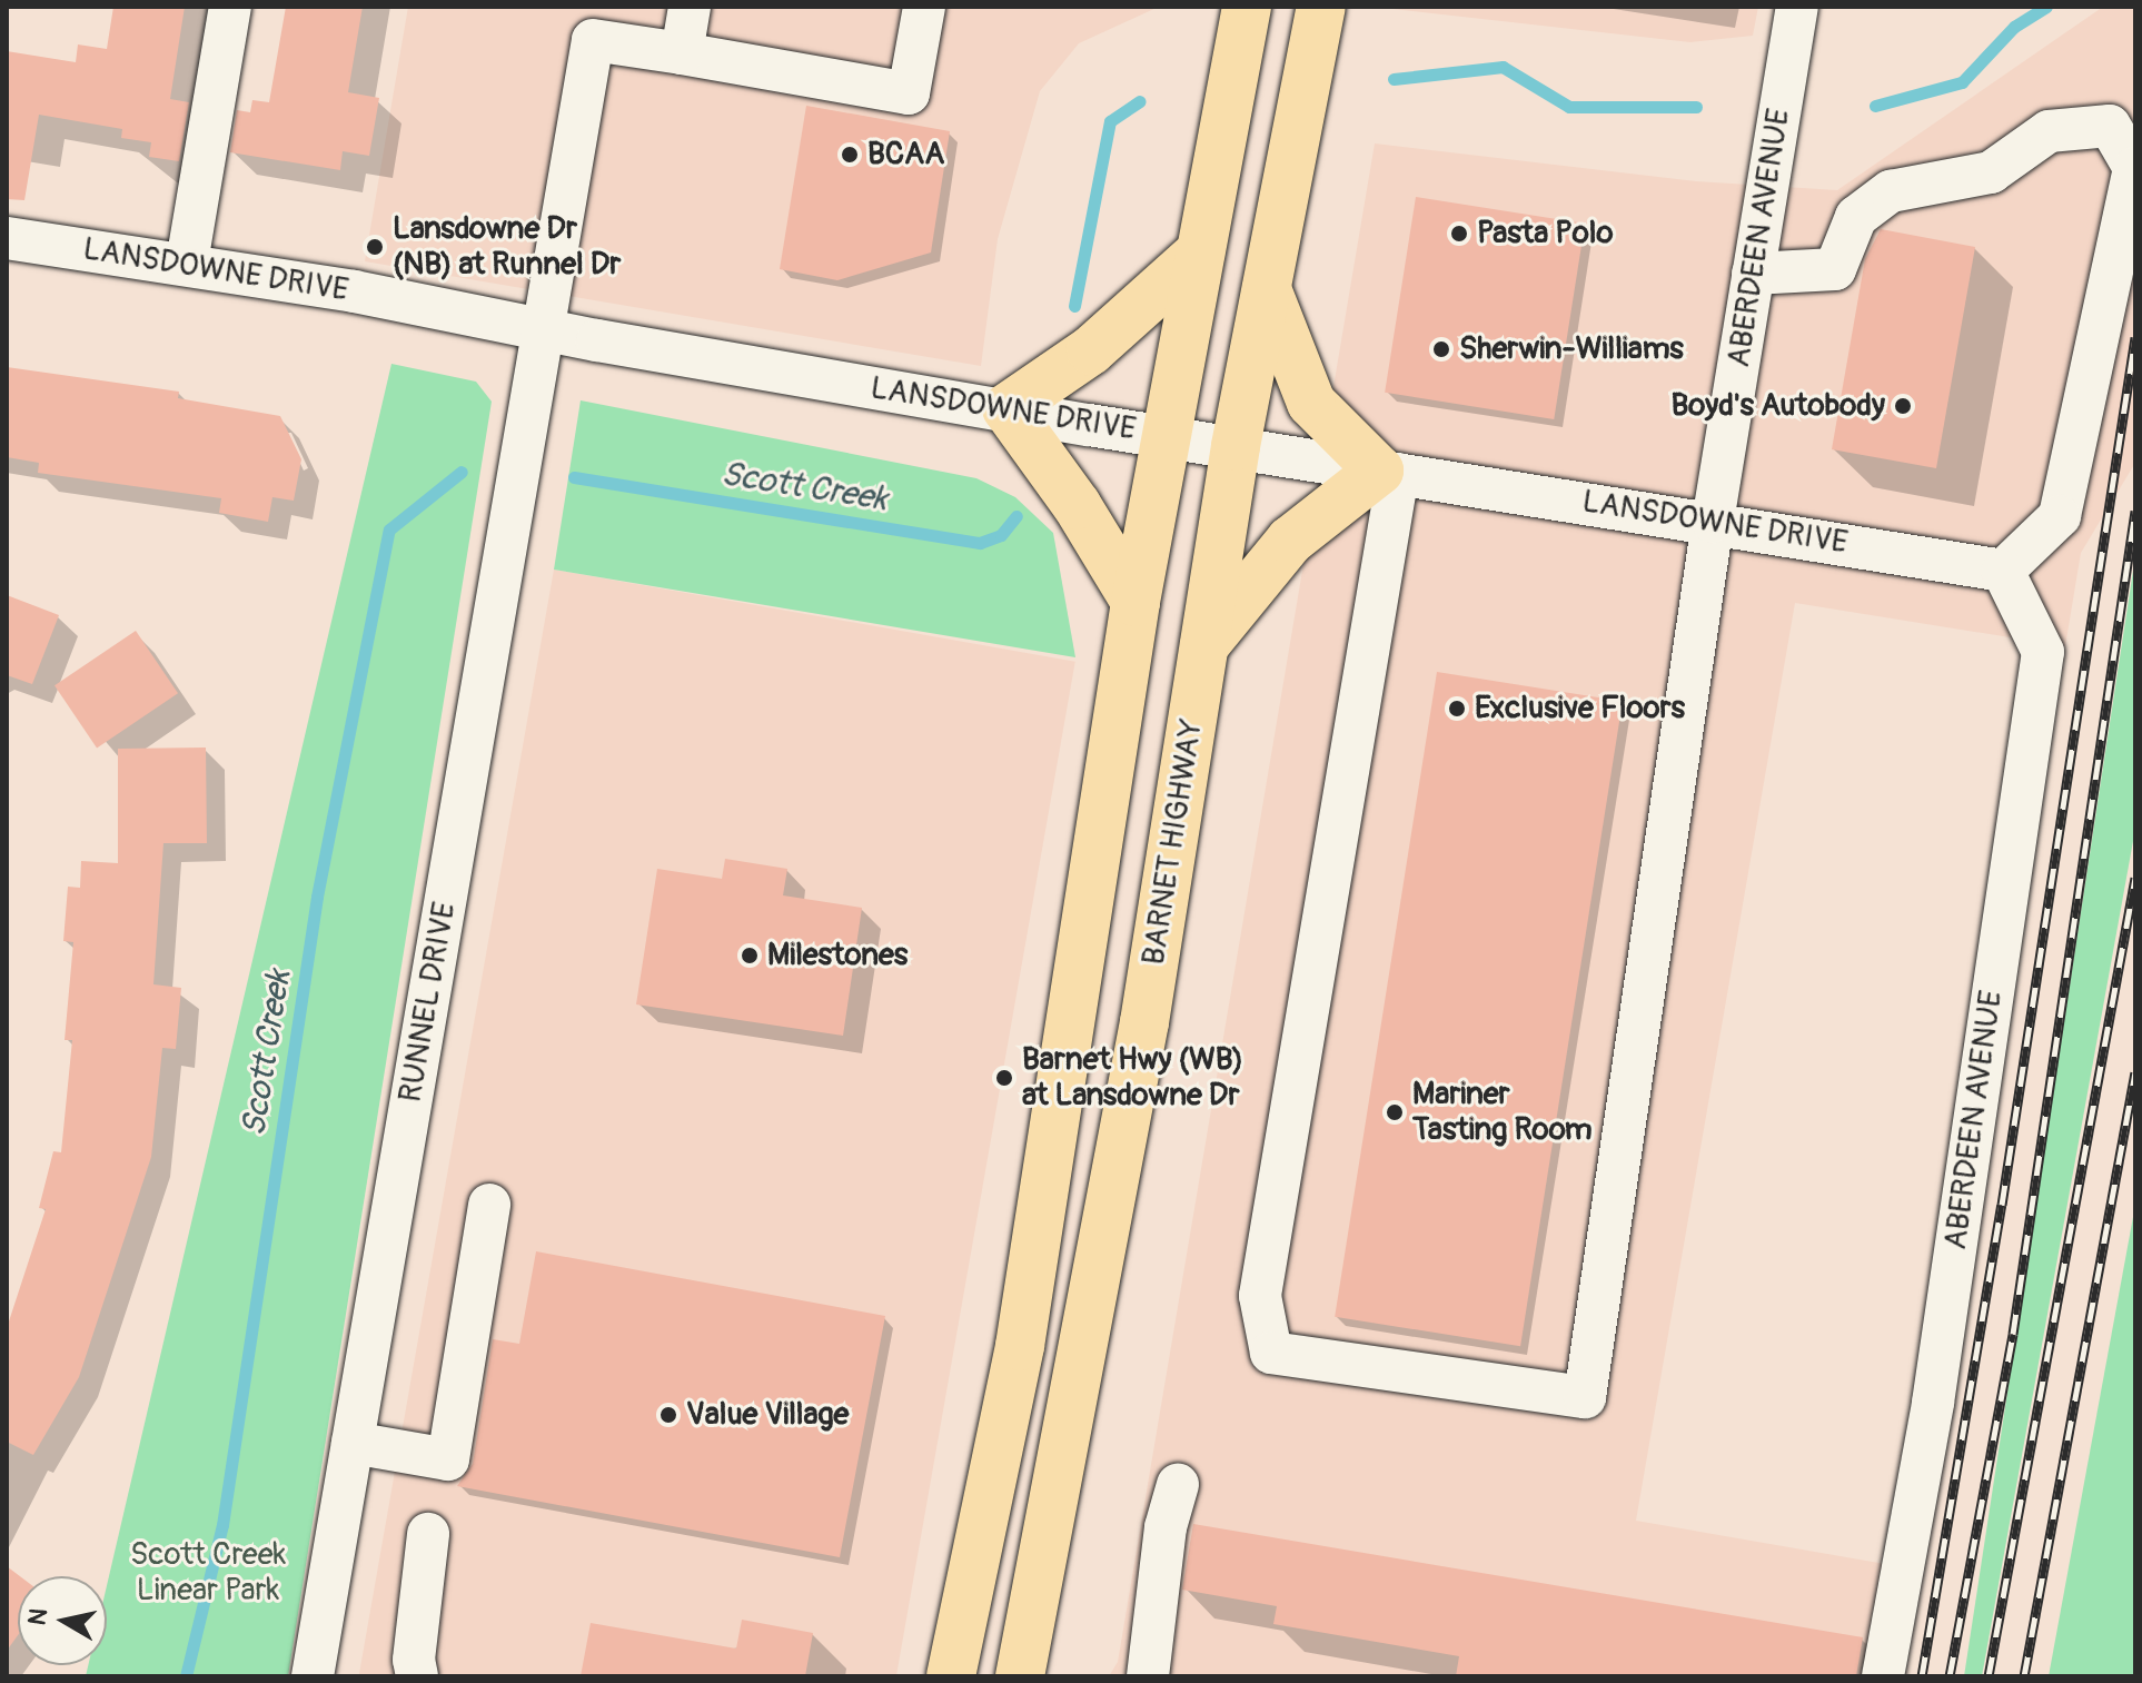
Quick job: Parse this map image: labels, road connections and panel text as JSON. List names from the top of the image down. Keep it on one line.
{"streets":{"main road":["BARNET HIGHWAY"],"street":["ABERDEEN AVENUE","LANSDOWNE DRIVE","RUNNEL DRIVE"]},"crossings":[["ABERDEEN AVENUE","LANSDOWNE DRIVE"],["LANSDOWNE DRIVE","BARNET HIGHWAY"],["LANSDOWNE DRIVE","RUNNEL DRIVE"]],"water":["Scott Creek"],"parks":["Scott Creek Linear Park"],"places":["BCAA","Pasta Polo","Lansdowne Dr (NB) at Runnel Dr","Sherwin-Williams","Boyd's Autobody","Exclusive Floors","Milestones","Barnet Hwy (WB) at Lansdowne Dr","Mariner Tasting Room","Value Village"],"north":"left"}
